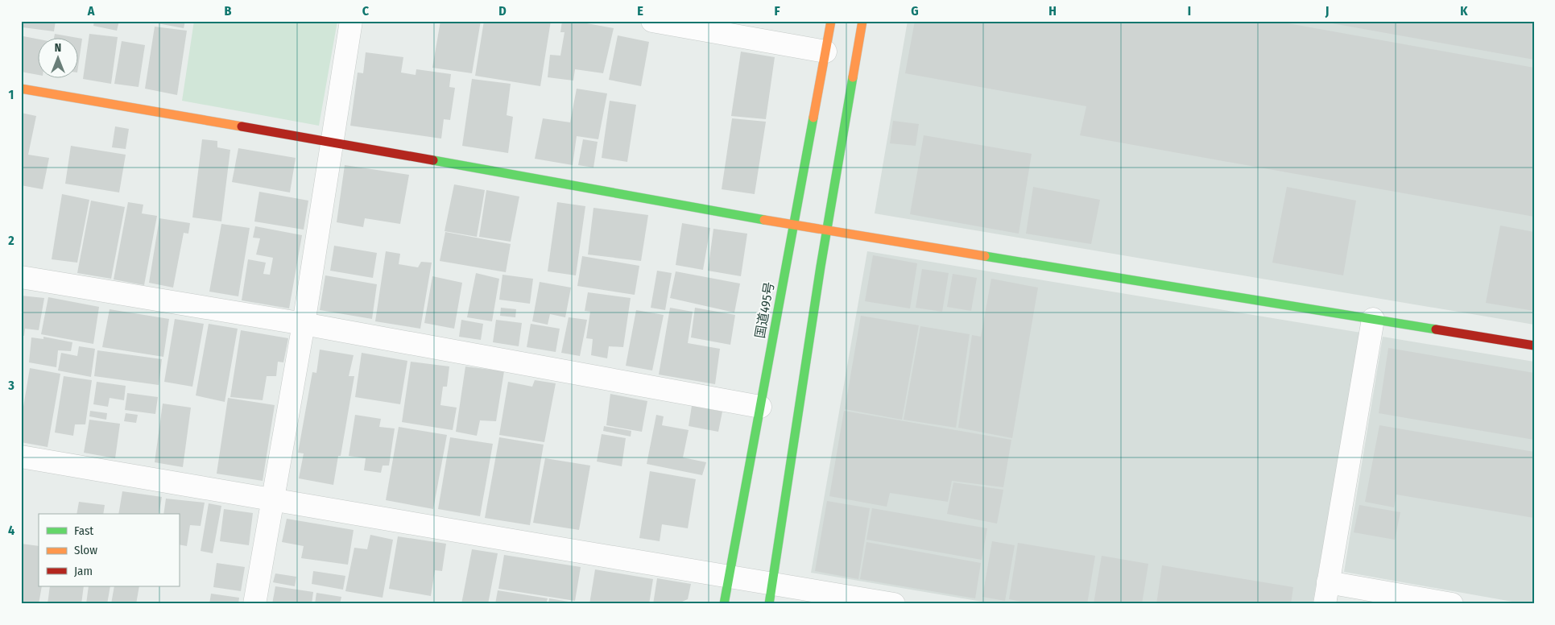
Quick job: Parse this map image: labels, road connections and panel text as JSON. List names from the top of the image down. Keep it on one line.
{"streets":{"main road":["国道495号"]},"legend":["Fast","Slow","Jam"],"north":"top","grid":{"columns":["A","B","C","D","E","F","G","H","I","J","K"],"rows":["1","2","3","4"]}}
